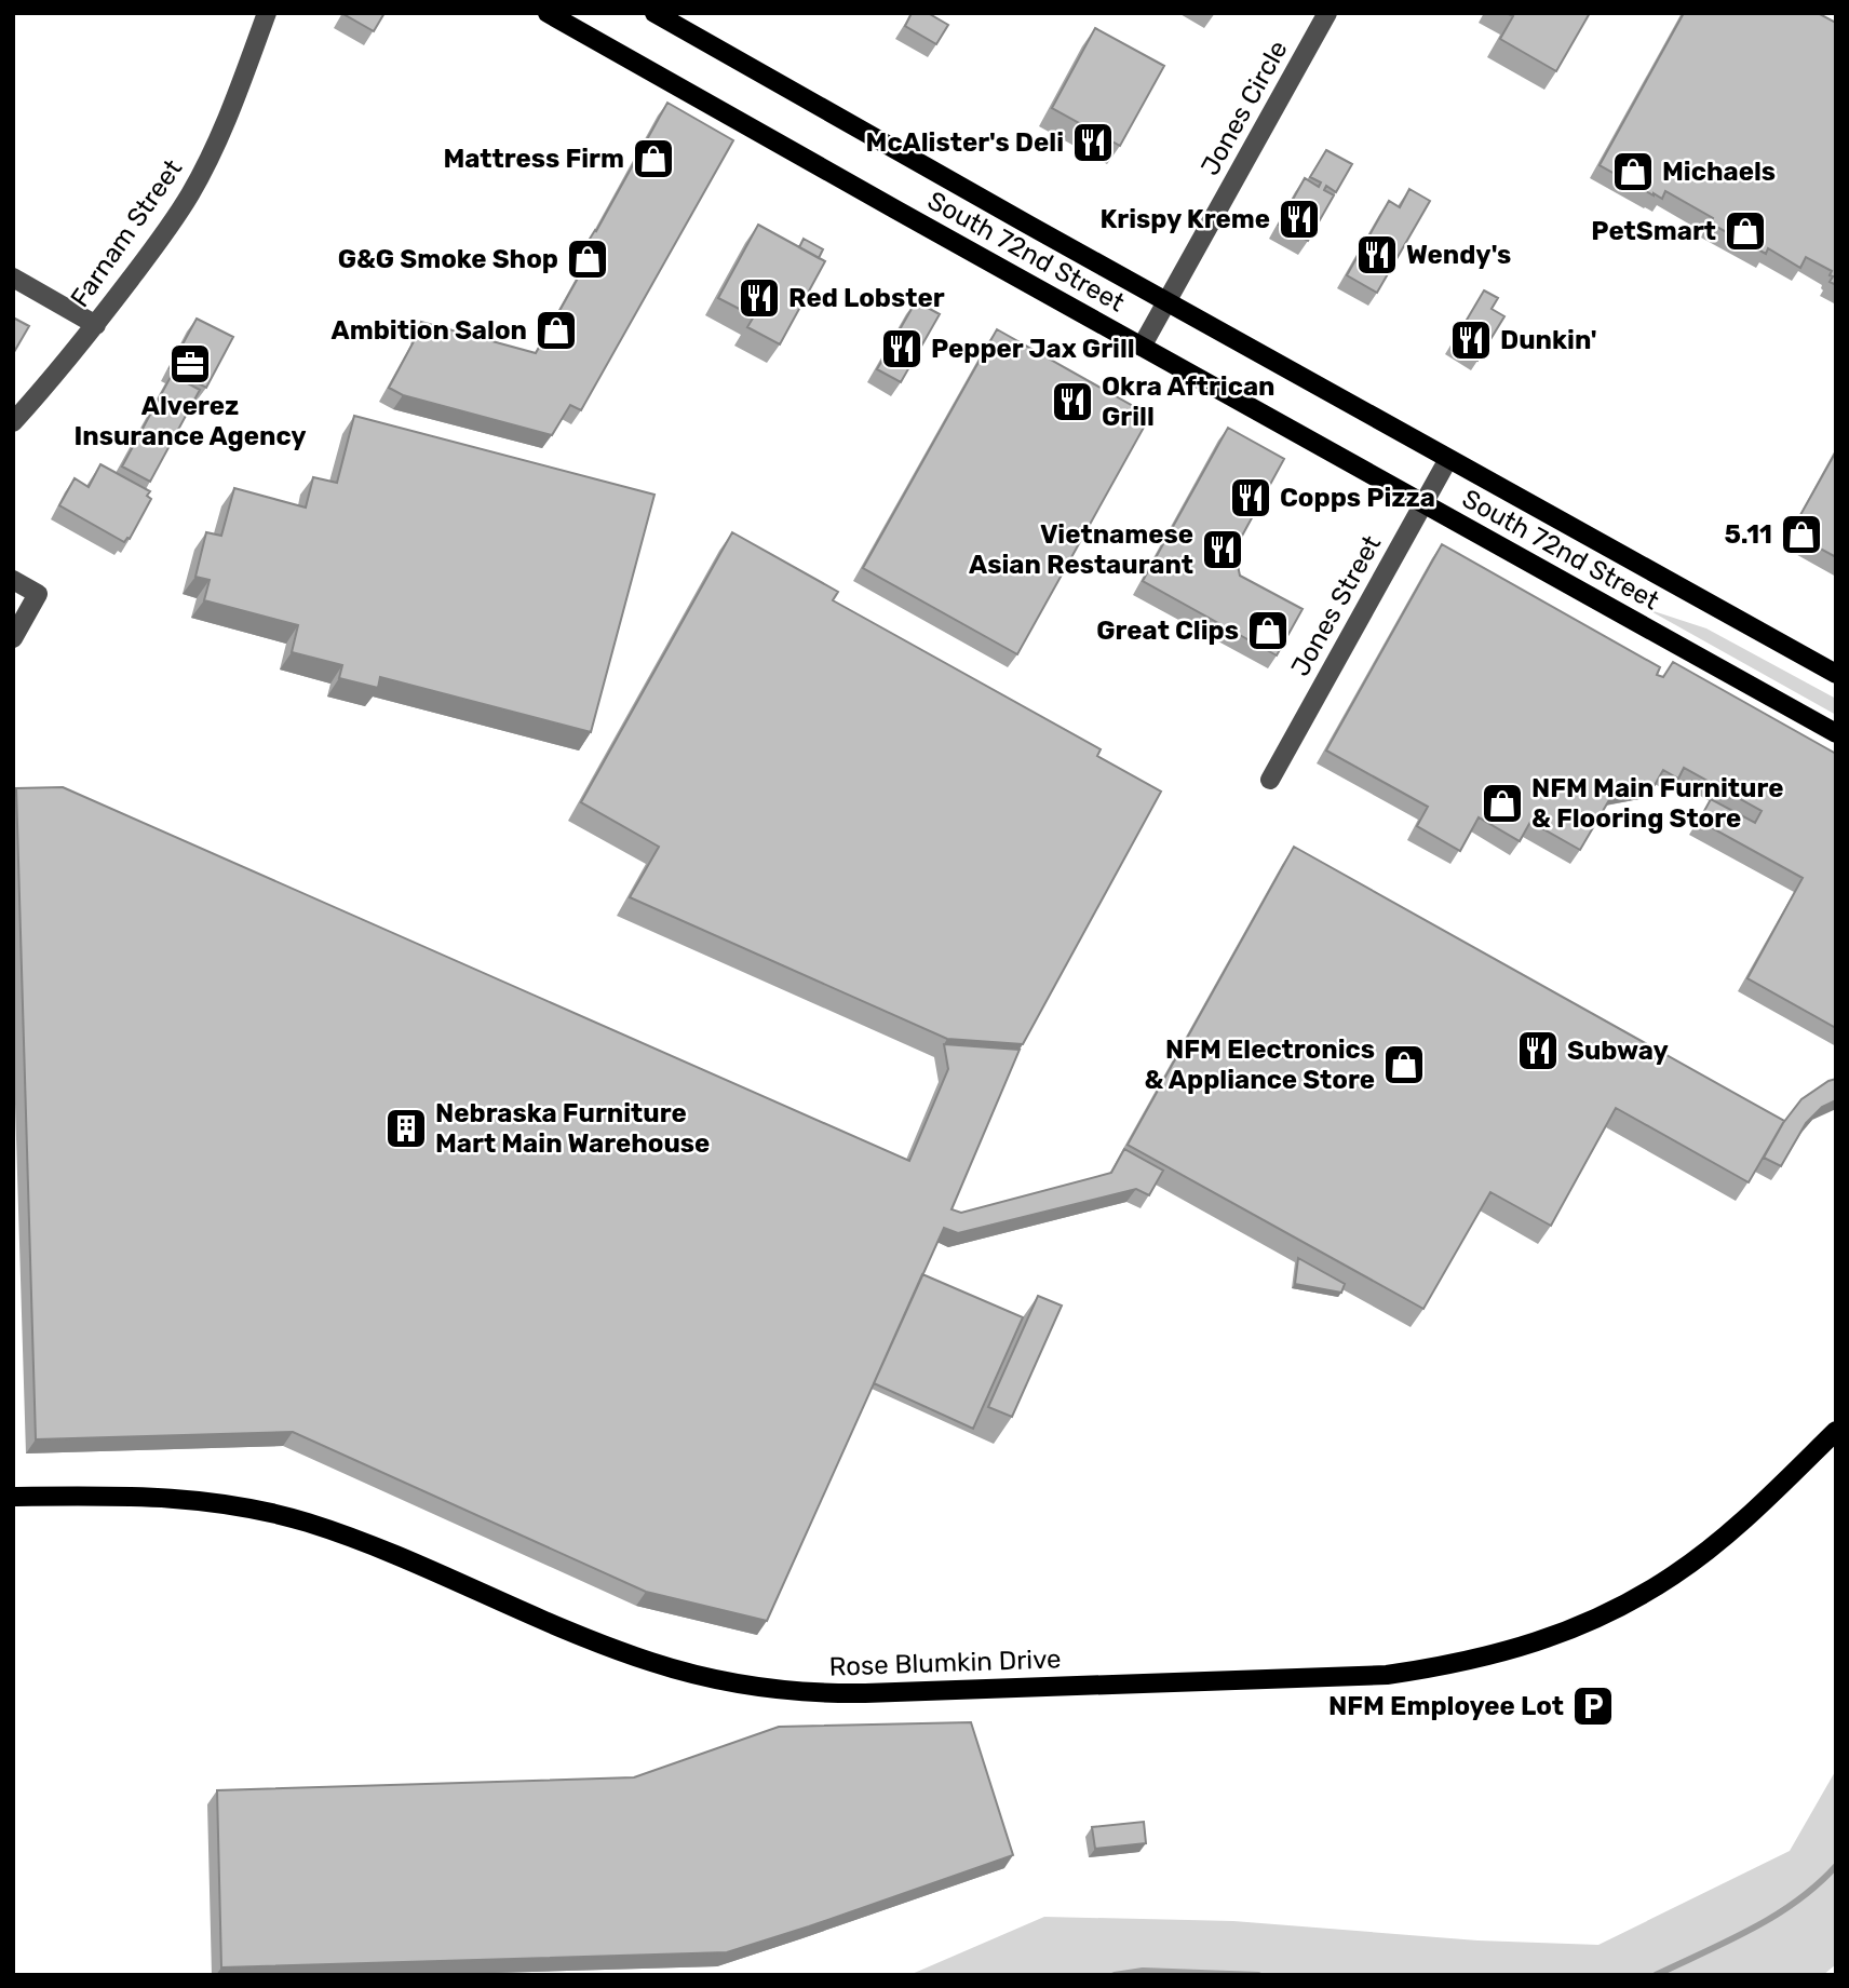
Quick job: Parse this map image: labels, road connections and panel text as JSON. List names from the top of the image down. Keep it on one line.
{"streets":{"main road":["South 72nd Street","Rose Blumkin Drive"],"street":["Jones Circle","Farnam Street","Jones Street"]},"crossings":[["Jones Circle","South 72nd Street"],["South 72nd Street","Jones Street"]],"places":{"restaurant":["McAlister's Deli","Krispy Kreme","Wendy's","Red Lobster","Dunkin'","Pepper Jax Grill","Okra Aftrican Grill","Copps Pizza","Vietnamese Asian Restaurant","Subway"],"shop":["Mattress Firm","Michaels","PetSmart","G&G Smoke Shop","Ambition Salon","5.11","Great Clips","NFM Main Furniture & Flooring Store","NFM Electronics & Appliance Store"],"office":["Alverez Insurance Agency"],"building":["Nebraska Furniture Mart Main Warehouse"],"parking":["NFM Employee Lot"]}}
